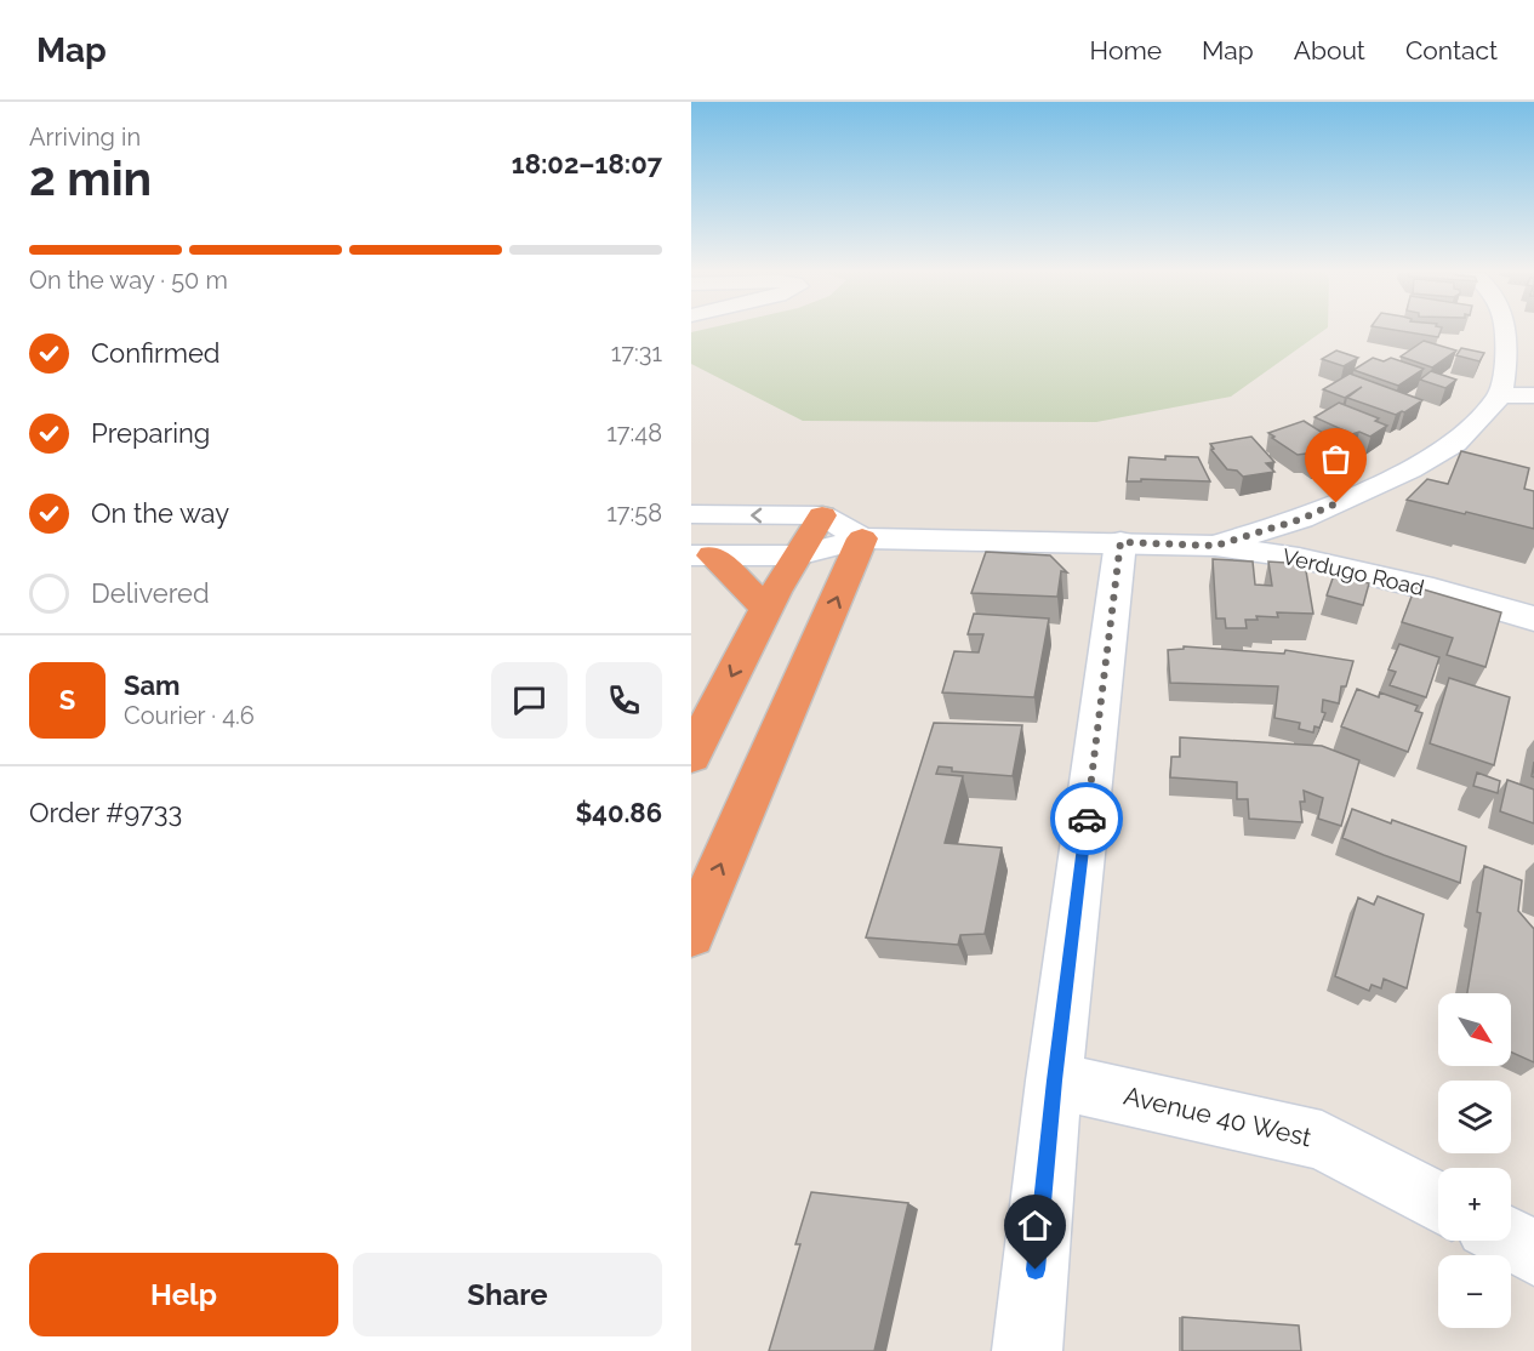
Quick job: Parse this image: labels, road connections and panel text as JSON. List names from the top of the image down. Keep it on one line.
{"streets":{"street":["Verdugo Road","Avenue 40 West"]},"north":"bottom right","page":{"header":"Map","nav":["Home","Map","About","Contact"],"heading":["2 min","Arriving in","18:02–18:07"],"panel":["Sam","Courier · 4.6","Order #9733","$40.86"],"bar":"On the way · 50 m","list":[["Confirmed","17:31"],["Preparing","17:48"],["On the way","17:58"],"Delivered"],"round":"S","map_buttons":["+","−"],"buttons":["Help","Share"]}}
